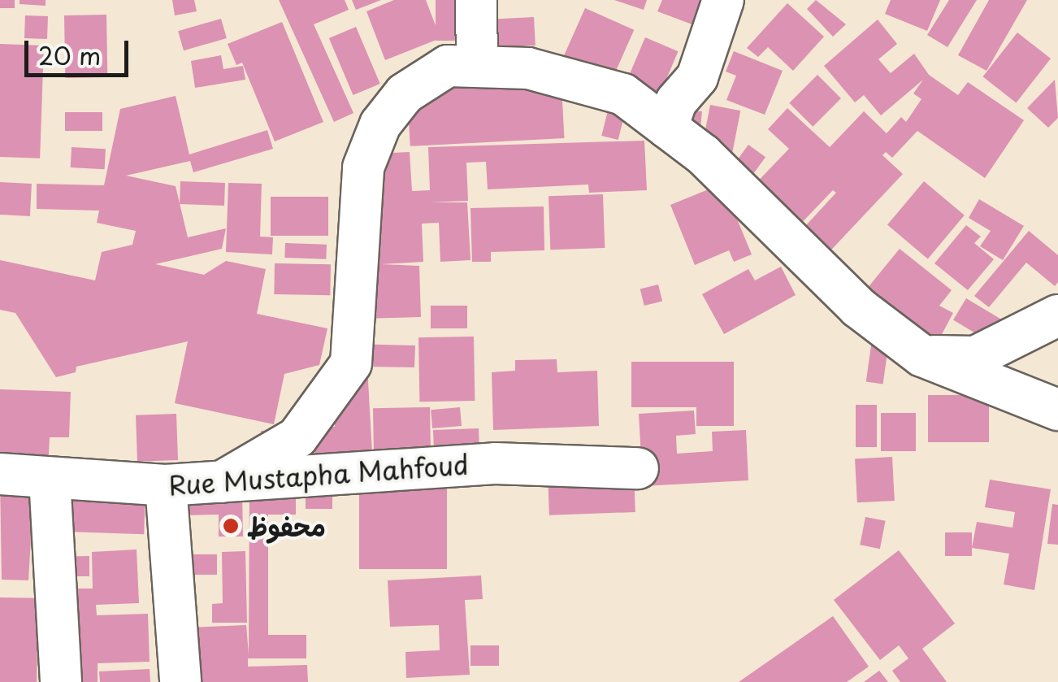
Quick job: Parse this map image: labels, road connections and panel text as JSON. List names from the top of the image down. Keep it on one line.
{"streets":{"street":["Rue Mustapha Mahfoud"]},"places":["محفوظ"],"scale_bar":"20 m"}
